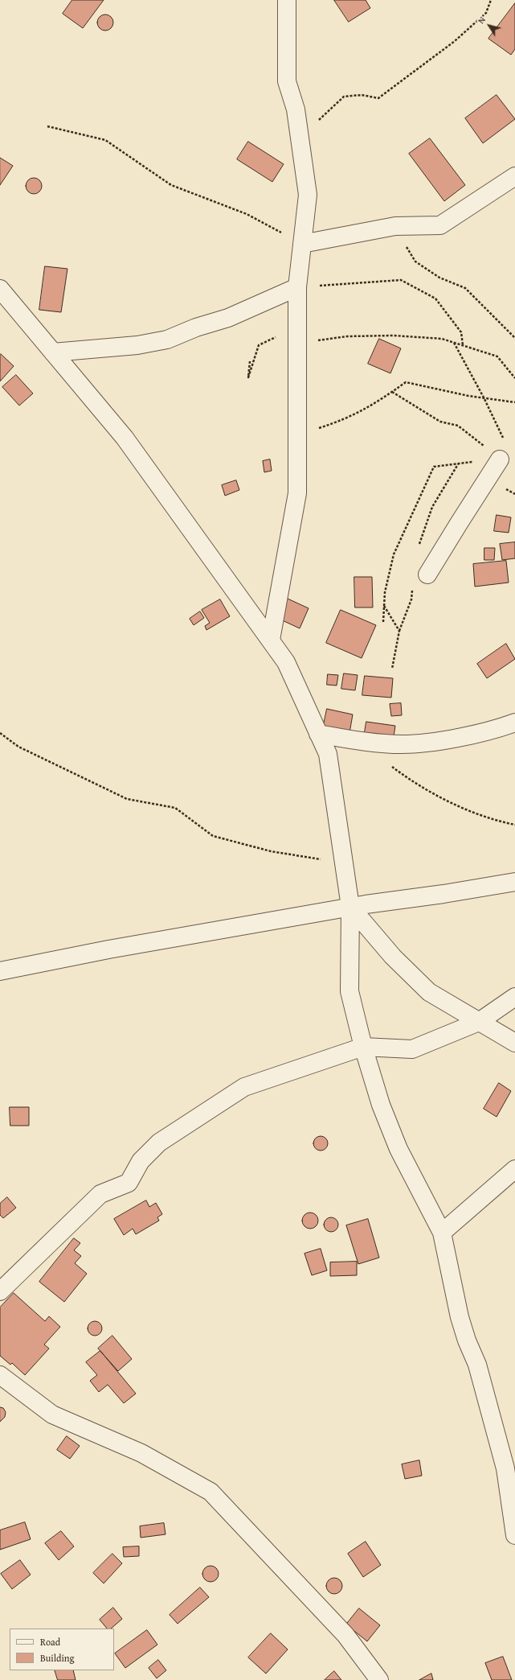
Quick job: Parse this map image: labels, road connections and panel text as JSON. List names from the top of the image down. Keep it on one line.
{"legend":["Road","Building"],"north":"top left"}
